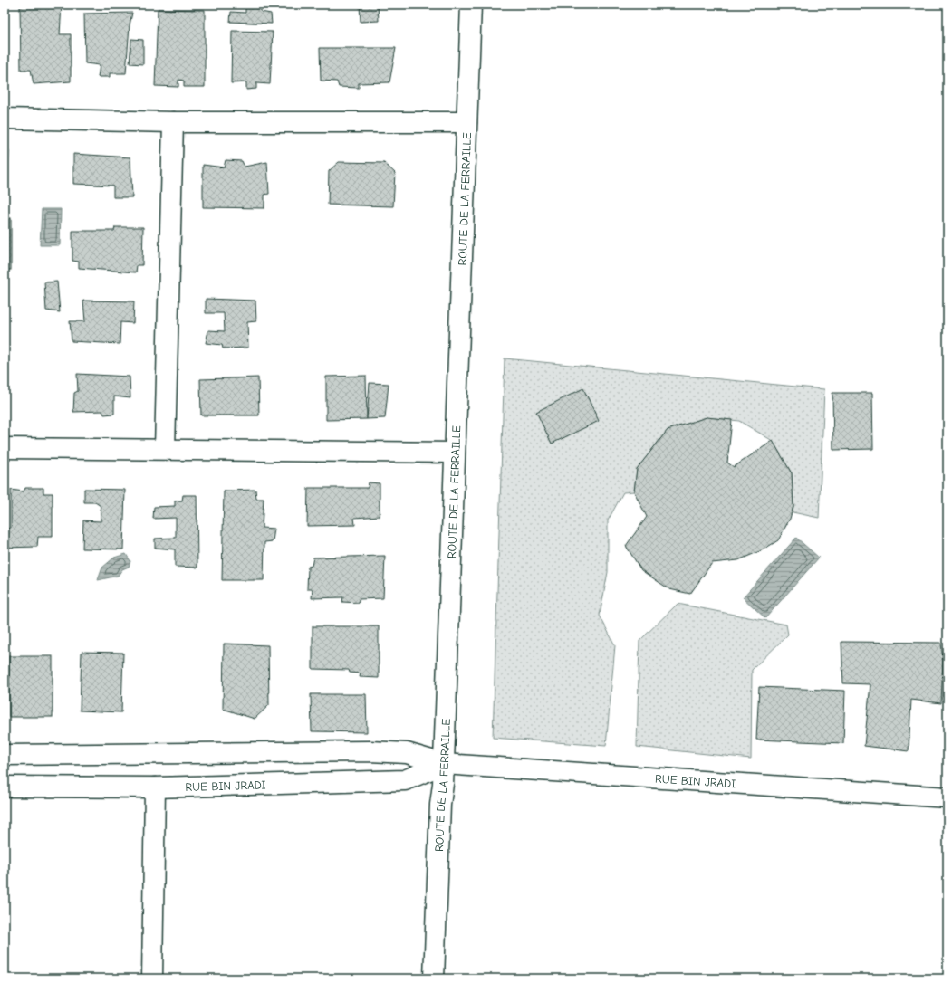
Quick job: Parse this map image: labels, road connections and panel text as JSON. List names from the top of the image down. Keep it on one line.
{"streets":{"street":["ROUTE DE LA FERRAILLE","RUE BIN JRADI"]},"crossings":[["ROUTE DE LA FERRAILLE","RUE BIN JRADI"]]}
